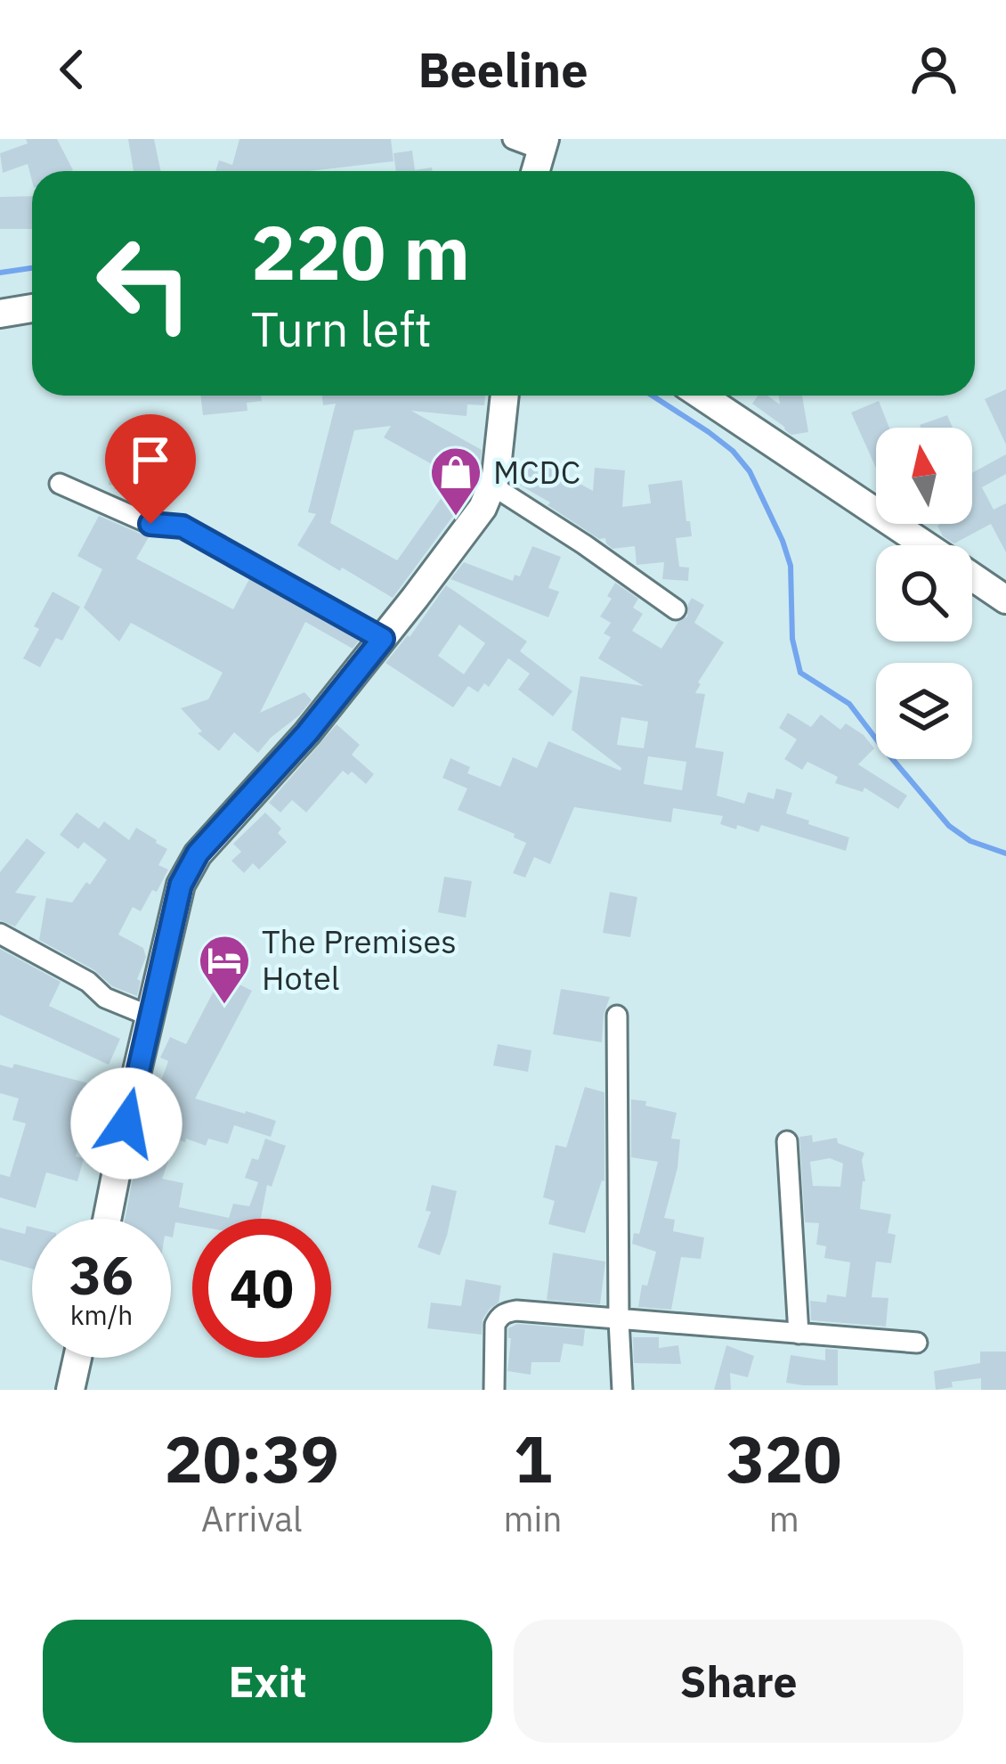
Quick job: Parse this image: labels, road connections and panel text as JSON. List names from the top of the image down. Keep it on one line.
{"places":{"shop":["MCDC"],"hotel":["The Premises Hotel"]},"north":"top","page":{"header":"Beeline","turn":["220 m","Turn left"],"speed":"36 km/h","limit":"40","eta":["20:39","Arrival","1","min","320","m"],"buttons":["Exit","Share"]}}
